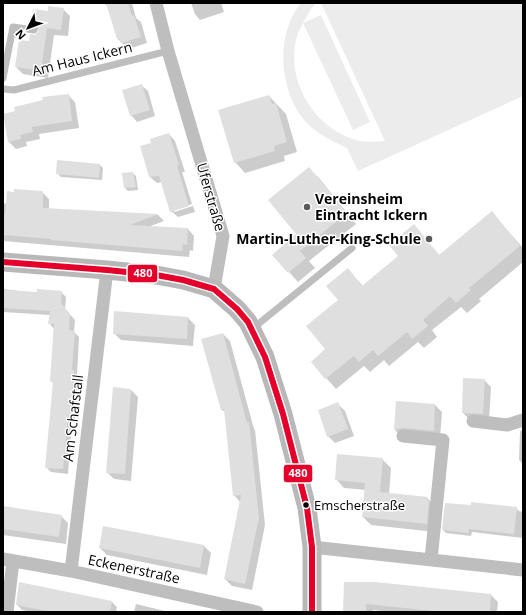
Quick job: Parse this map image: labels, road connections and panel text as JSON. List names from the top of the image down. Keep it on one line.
{"streets":{"street":["Uferstraße","Am Schafstall","Eckenerstraße"],"lane":["Am Haus Ickern"]},"crossings":[["Am Haus Ickern","Uferstraße"],["Am Schafstall","Eckenerstraße"]],"places":["Vereinsheim Eintracht Ickern","Martin-Luther-King-Schule","Emscherstraße"],"lines":["transit line 480"],"north":"bottom left"}
